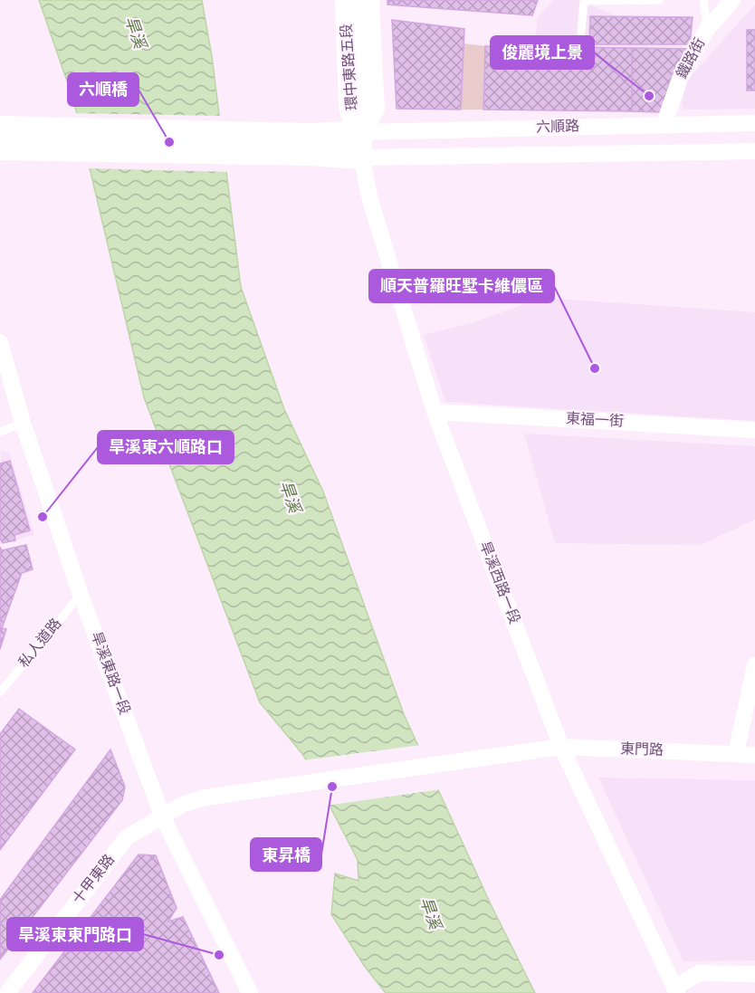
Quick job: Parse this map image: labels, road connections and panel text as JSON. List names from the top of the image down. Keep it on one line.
{"streets":{"street":["鐵路街","環中東路五段","六順路","東福一街","旱溪西路一段","旱溪東路一段","東門路","十甲東路"],"lane":["私人道路"]},"crossings":[["鐵路街","六順路"],["環中東路五段","六順路"],["環中東路五段","旱溪西路一段"],["六順路","旱溪西路一段"],["東福一街","旱溪西路一段"],["旱溪西路一段","東門路"],["私人道路","旱溪東路一段"],["旱溪東路一段","十甲東路"],["東門路","十甲東路"]],"water":["旱溪"],"places":["俊麗境上景","六順橋","順天普羅旺墅卡維儂區","旱溪東六順路口","東昇橋","旱溪東東門路口"]}
